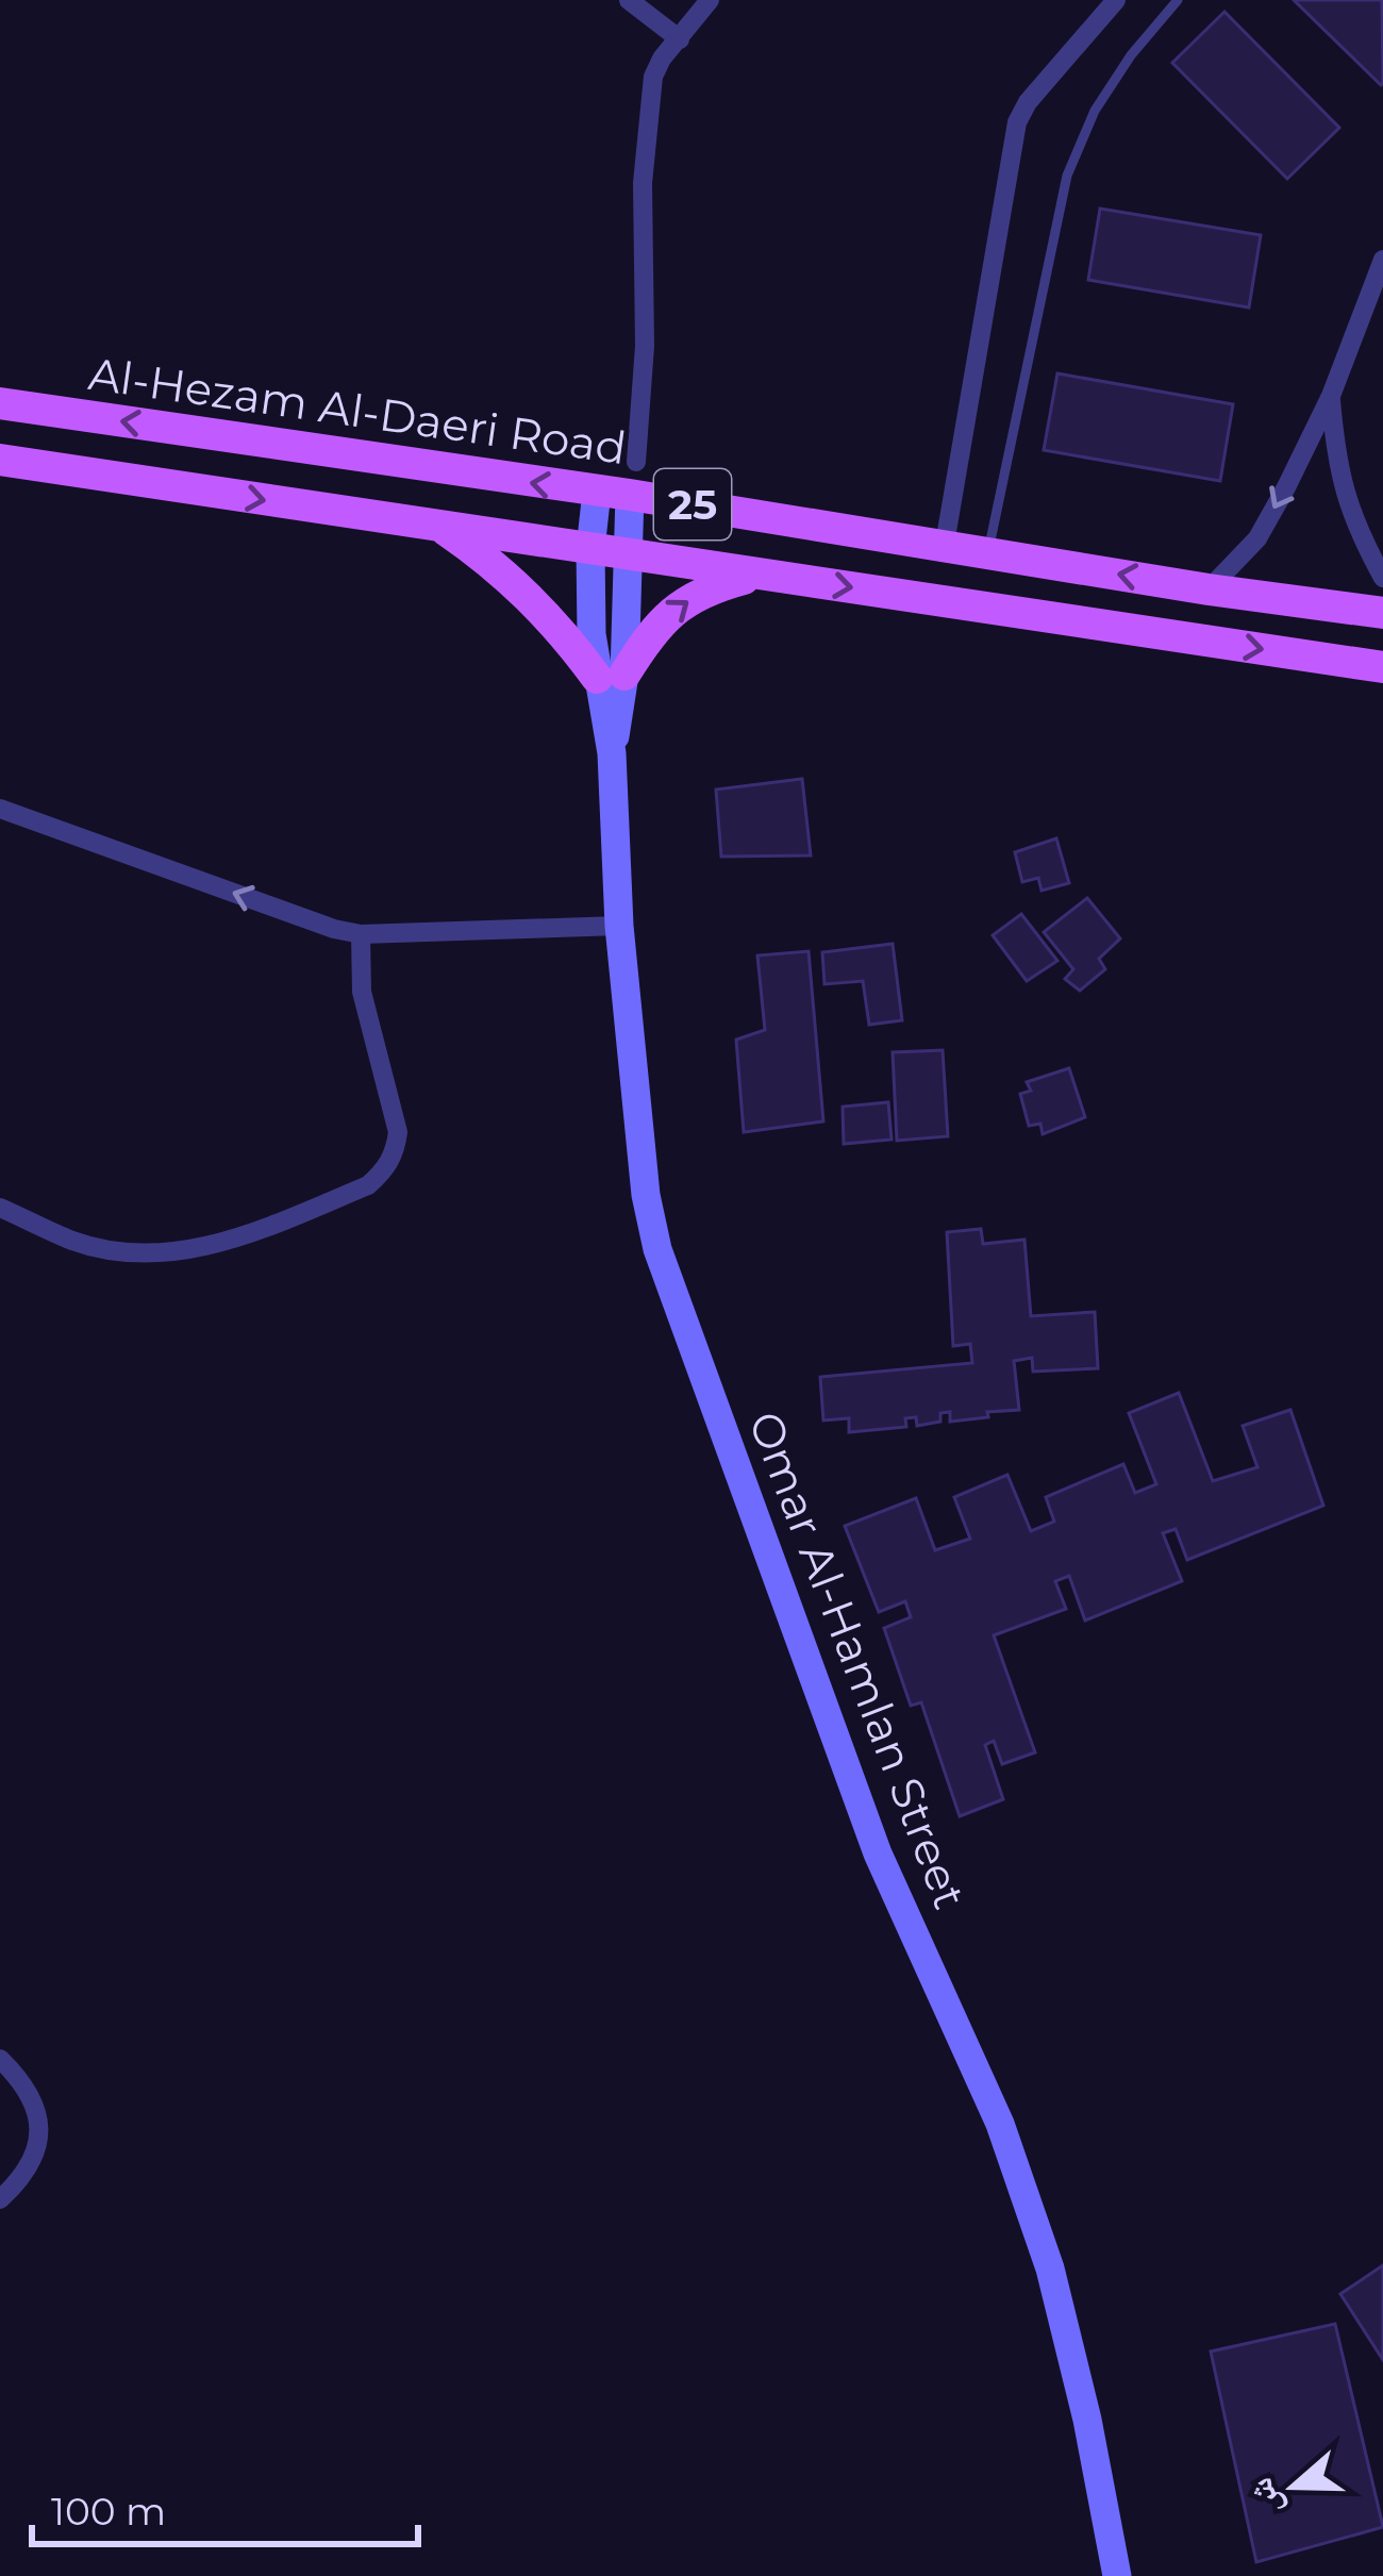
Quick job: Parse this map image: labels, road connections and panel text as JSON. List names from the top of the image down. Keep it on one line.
{"streets":{"main road":["Al-Hezam Al-Daeri Road","25"],"street":["Omar Al-Hamlan Street"]},"crossings":[["Al-Hezam Al-Daeri Road","Omar Al-Hamlan Street"],["25","Omar Al-Hamlan Street"]],"scale_bar":"100 m","north":"left"}
